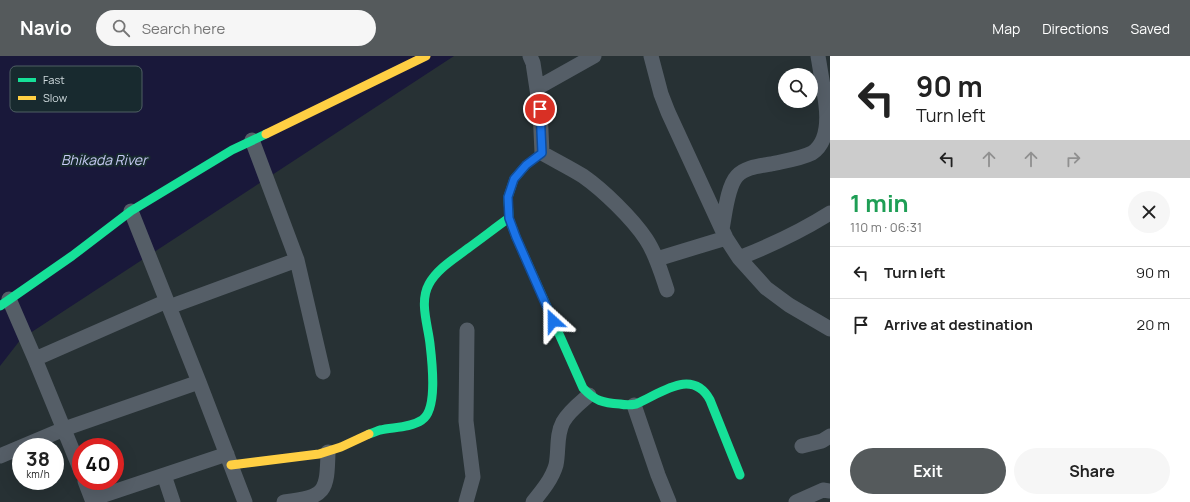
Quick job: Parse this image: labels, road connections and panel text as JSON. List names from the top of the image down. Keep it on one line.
{"water":["Bhikada River"],"legend":["Fast","Slow"],"page":{"header":"Navio","search":"Search here","nav":["Map","Directions","Saved"],"turn":["90 m","Turn left"],"heading":["1 min","110 m · 06:31"],"list":[{"name":"Turn left","value":"90 m"},{"name":"Arrive at destination","value":"20 m"}],"speed":"38 km/h","limit":"40","buttons":["Exit","Share"]}}
